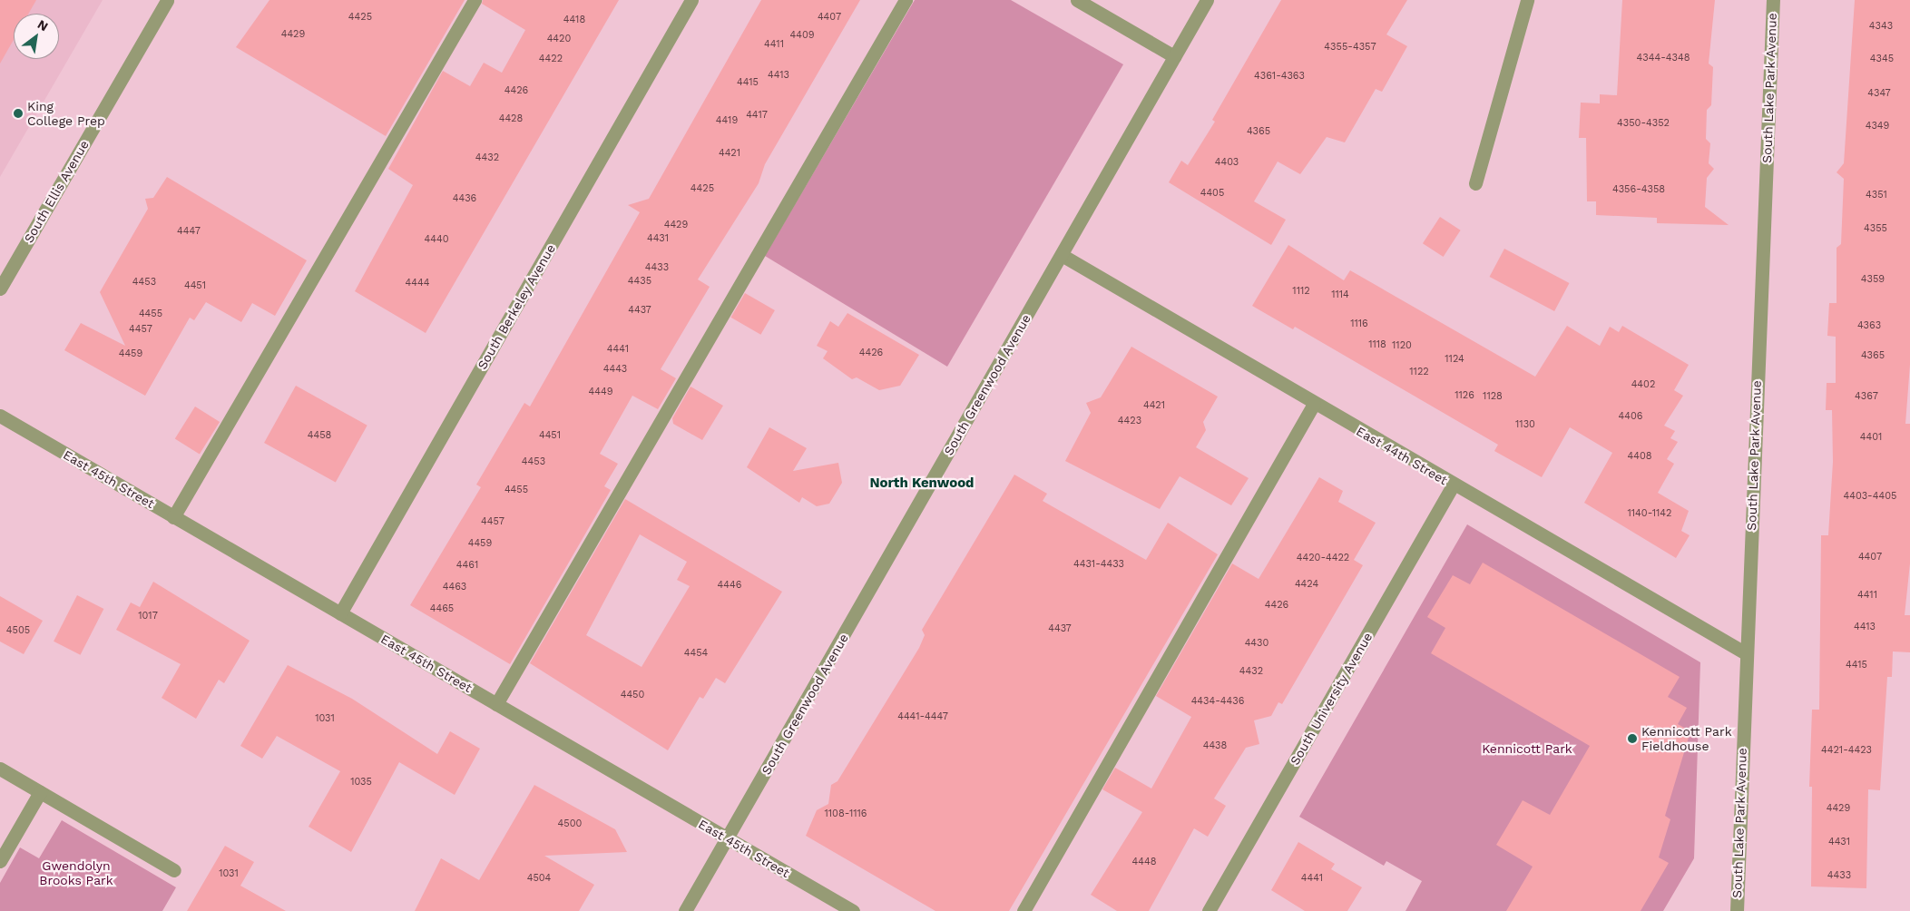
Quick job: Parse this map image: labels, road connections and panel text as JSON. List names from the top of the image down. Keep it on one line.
{"streets":{"street":["South Lake Park Avenue","South Ellis Avenue","South Berkeley Avenue","South Greenwood Avenue","East 44th Street","East 45th Street","South University Avenue"]},"crossings":[["South Lake Park Avenue","East 44th Street"],["South Berkeley Avenue","East 45th Street"],["South Greenwood Avenue","East 44th Street"],["South Greenwood Avenue","East 45th Street"],["East 44th Street","South University Avenue"]],"districts":["North Kenwood"],"parks":["Kennicott Park","Gwendolyn Brooks Park"],"places":["King College Prep","Kennicott Park Fieldhouse"],"house_numbers":["4425","4407","4418","4343","4429","4409","4420","4411","4355-4357","4344-4348","4422","4345","4413","4361-4363","4415","4426","4347","4417","4428","4419","4350-4352","4349","4365","4421","4432","4403","4425","4356-4358","4405","4351","4436","4429","4355","4447","4431","4440","4433","4359","4435","4453","4444","4451","1112","1114","4437","4455","1116","4363","4457","1118","1120","4441","4426","4459","4365","1124","4443","1122","4402","4449","1126","1128","4367","4421","4406","4423","1130","4458","4451","4401","4408","4453","4455","4403-4405","1140-1142","4457","4459","4407","4420-4422","4431-4433","4461","4424","4446","4463","4411","4426","4465","1017","4413","4437","4505","4430","4454","4415","4432","4450","4434-4436","4441-4447","1031","4438","4421-4423","1035","4429","1108-1116","4500","4431","4448","1031","4433","4504","4441"],"north":"top right"}
